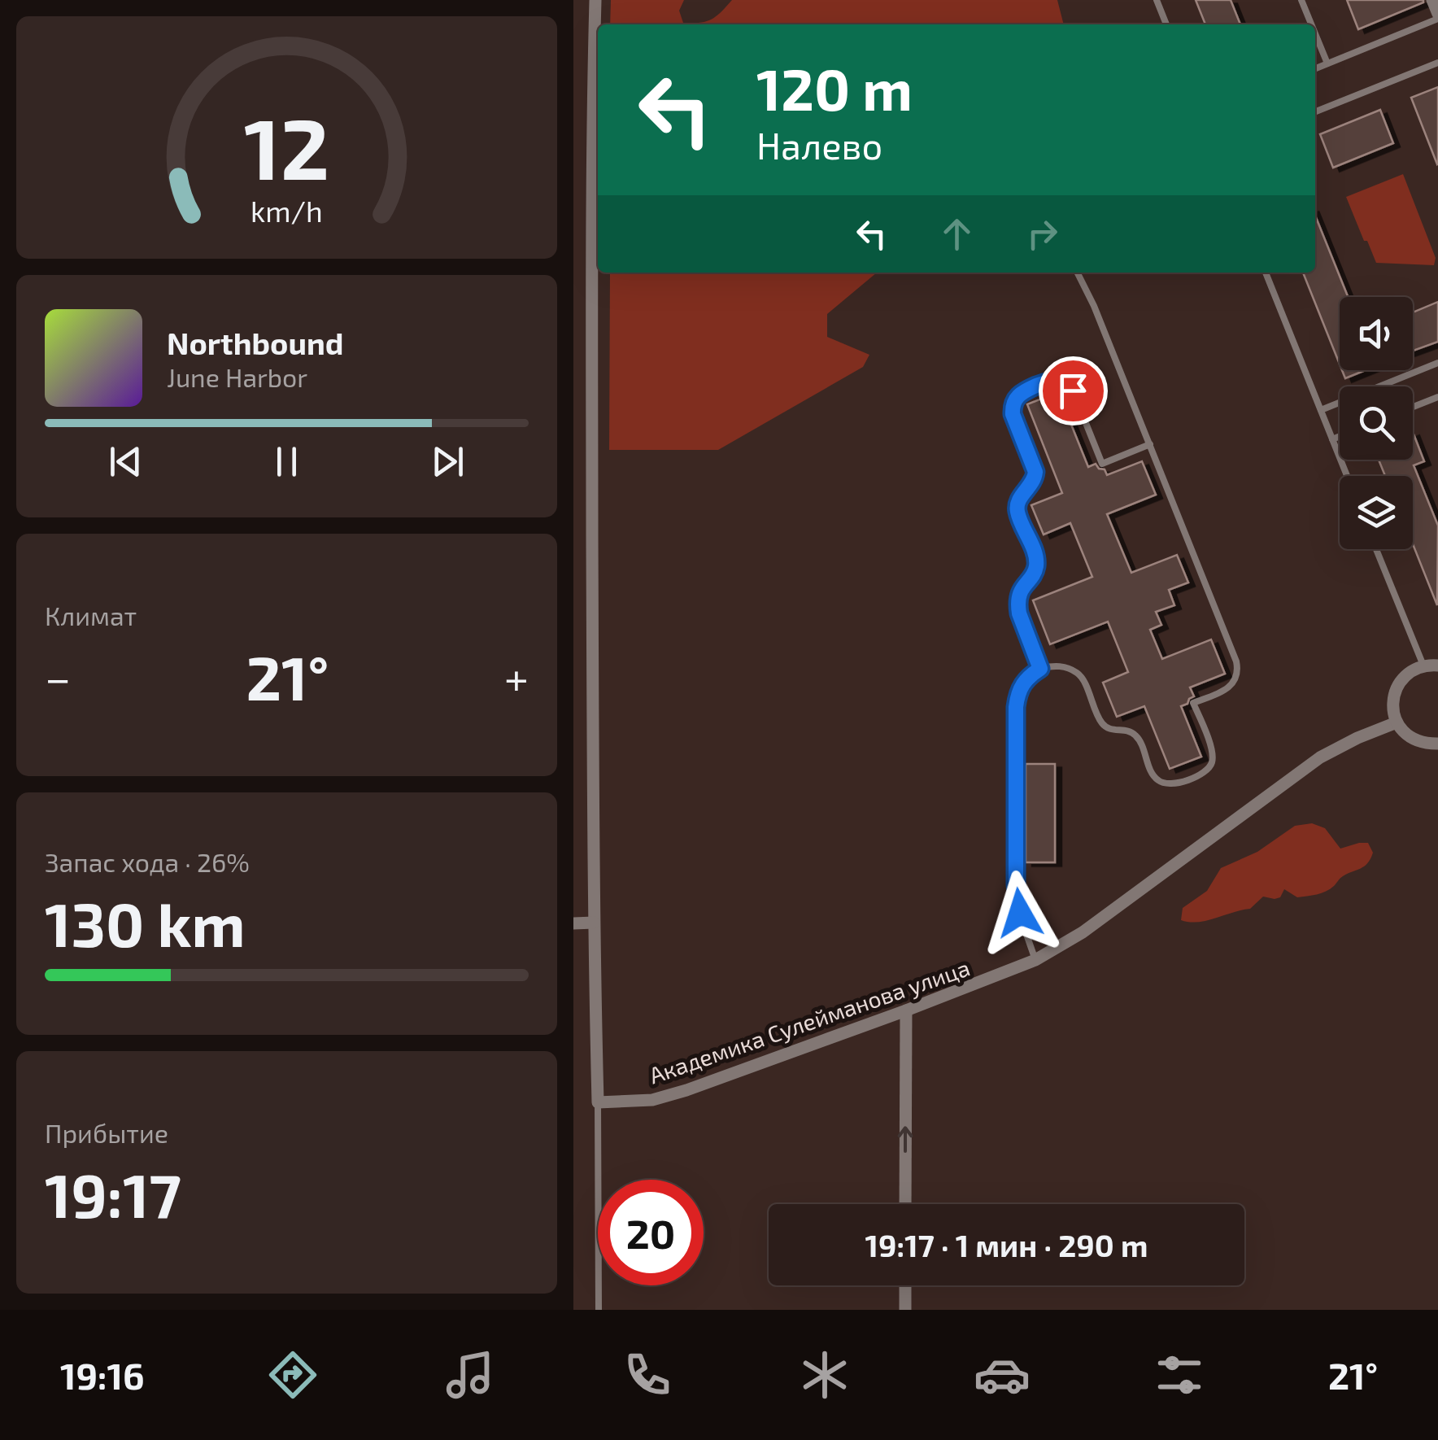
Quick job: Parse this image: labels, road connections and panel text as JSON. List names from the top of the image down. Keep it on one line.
{"streets":{"street":["Академика Сулейманова улица"]},"page":{"turn":["120 m","Налево"],"song":["Northbound","June Harbor"],"tile":["Климат",["Запас хода · 26%","130 km"],["Прибытие","19:17"]],"heat":["−","21°","+"],"limit":"20","trip":"19:17 · 1 мин · 290 m","tabs":["19:16","21°"],"gauge":["12","km/h"]}}
